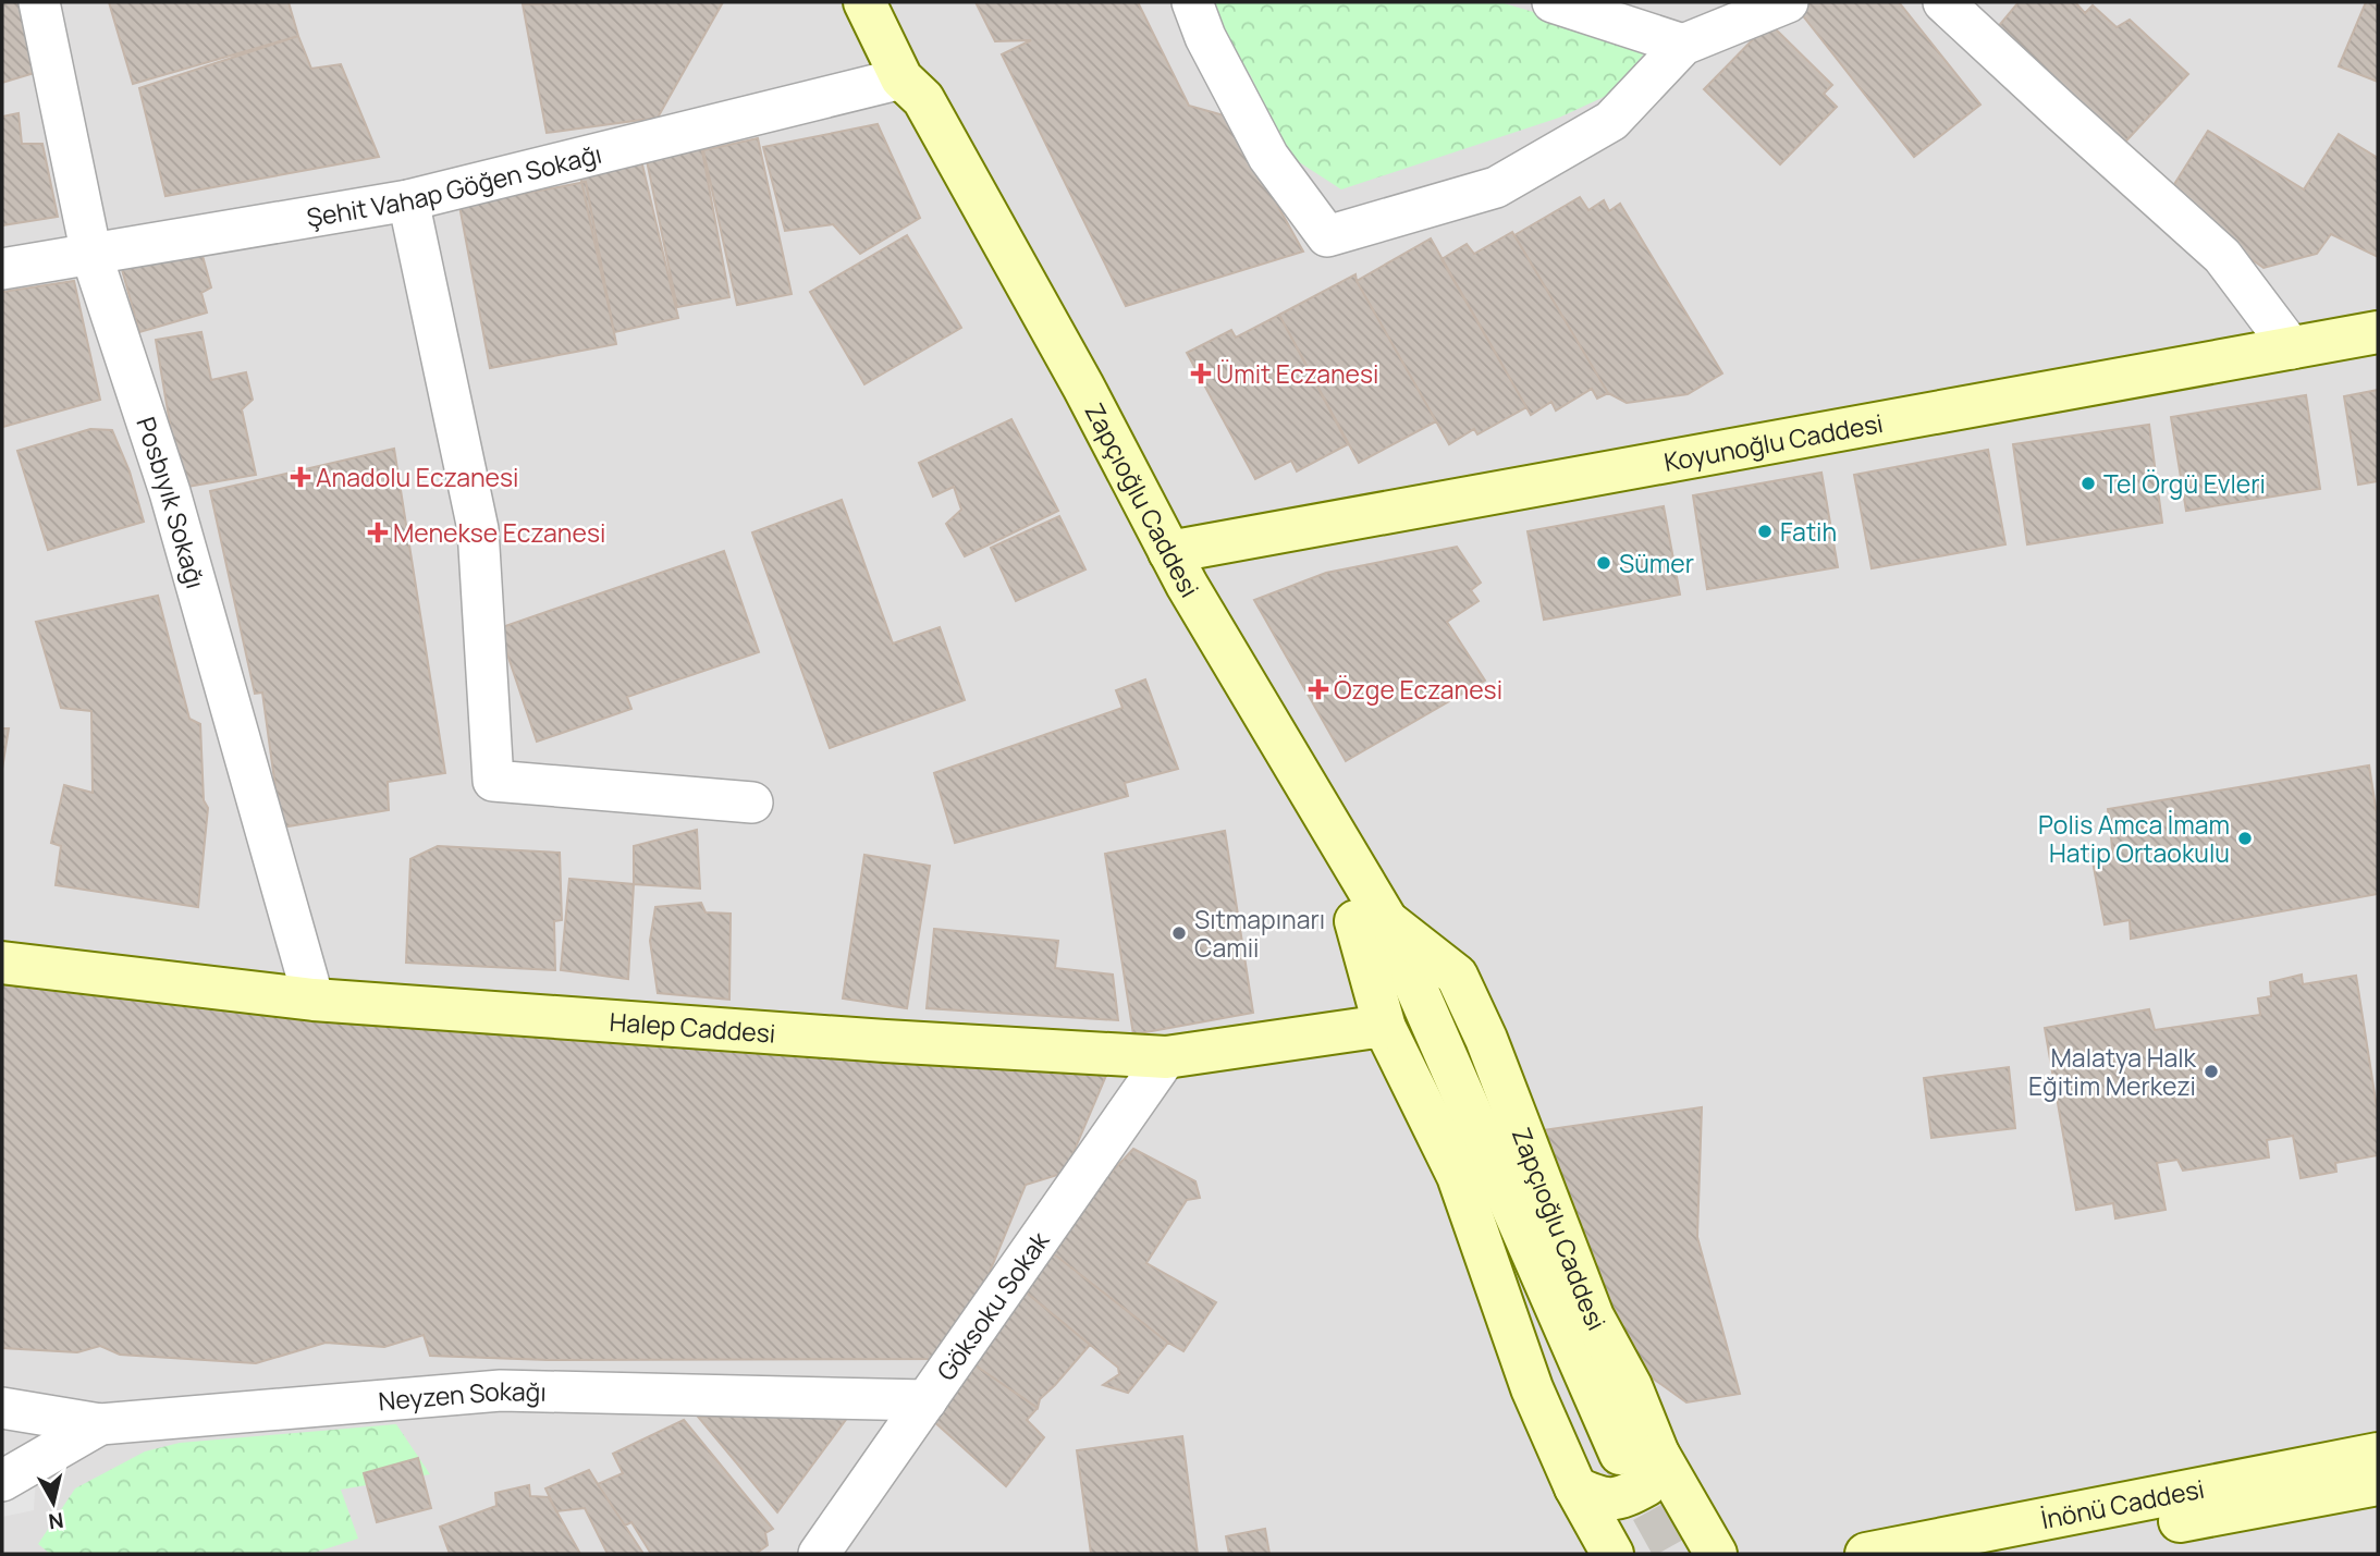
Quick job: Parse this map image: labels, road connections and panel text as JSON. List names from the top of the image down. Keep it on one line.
{"streets":{"main road":["Koyunoğlu Caddesi","Zapçıoğlu Caddesi","Halep Caddesi","İnönü Caddesi"],"street":["Şehit Vahap Göğen Sokağı","Posbıyık Sokağı","Göksoku Sokak","Neyzen Sokağı"]},"crossings":[["Şehit Vahap Göğen Sokağı","Zapçıoğlu Caddesi"],["Şehit Vahap Göğen Sokağı","Posbıyık Sokağı"],["Koyunoğlu Caddesi","Zapçıoğlu Caddesi"],["Zapçıoğlu Caddesi","Halep Caddesi"],["Posbıyık Sokağı","Halep Caddesi"],["Halep Caddesi","Göksoku Sokak"],["Göksoku Sokak","Neyzen Sokağı"]],"places":{"health":["Ümit Eczanesi","Anadolu Eczanesi","Menekse Eczanesi","Özge Eczanesi"],"other":["Tel Örgü Evleri","Fatih","Sümer","Polis Amca İmam Hatip Ortaokulu","Sıtmapınarı Camii","Malatya Halk Eğitim Merkezi"]},"north":"bottom"}
